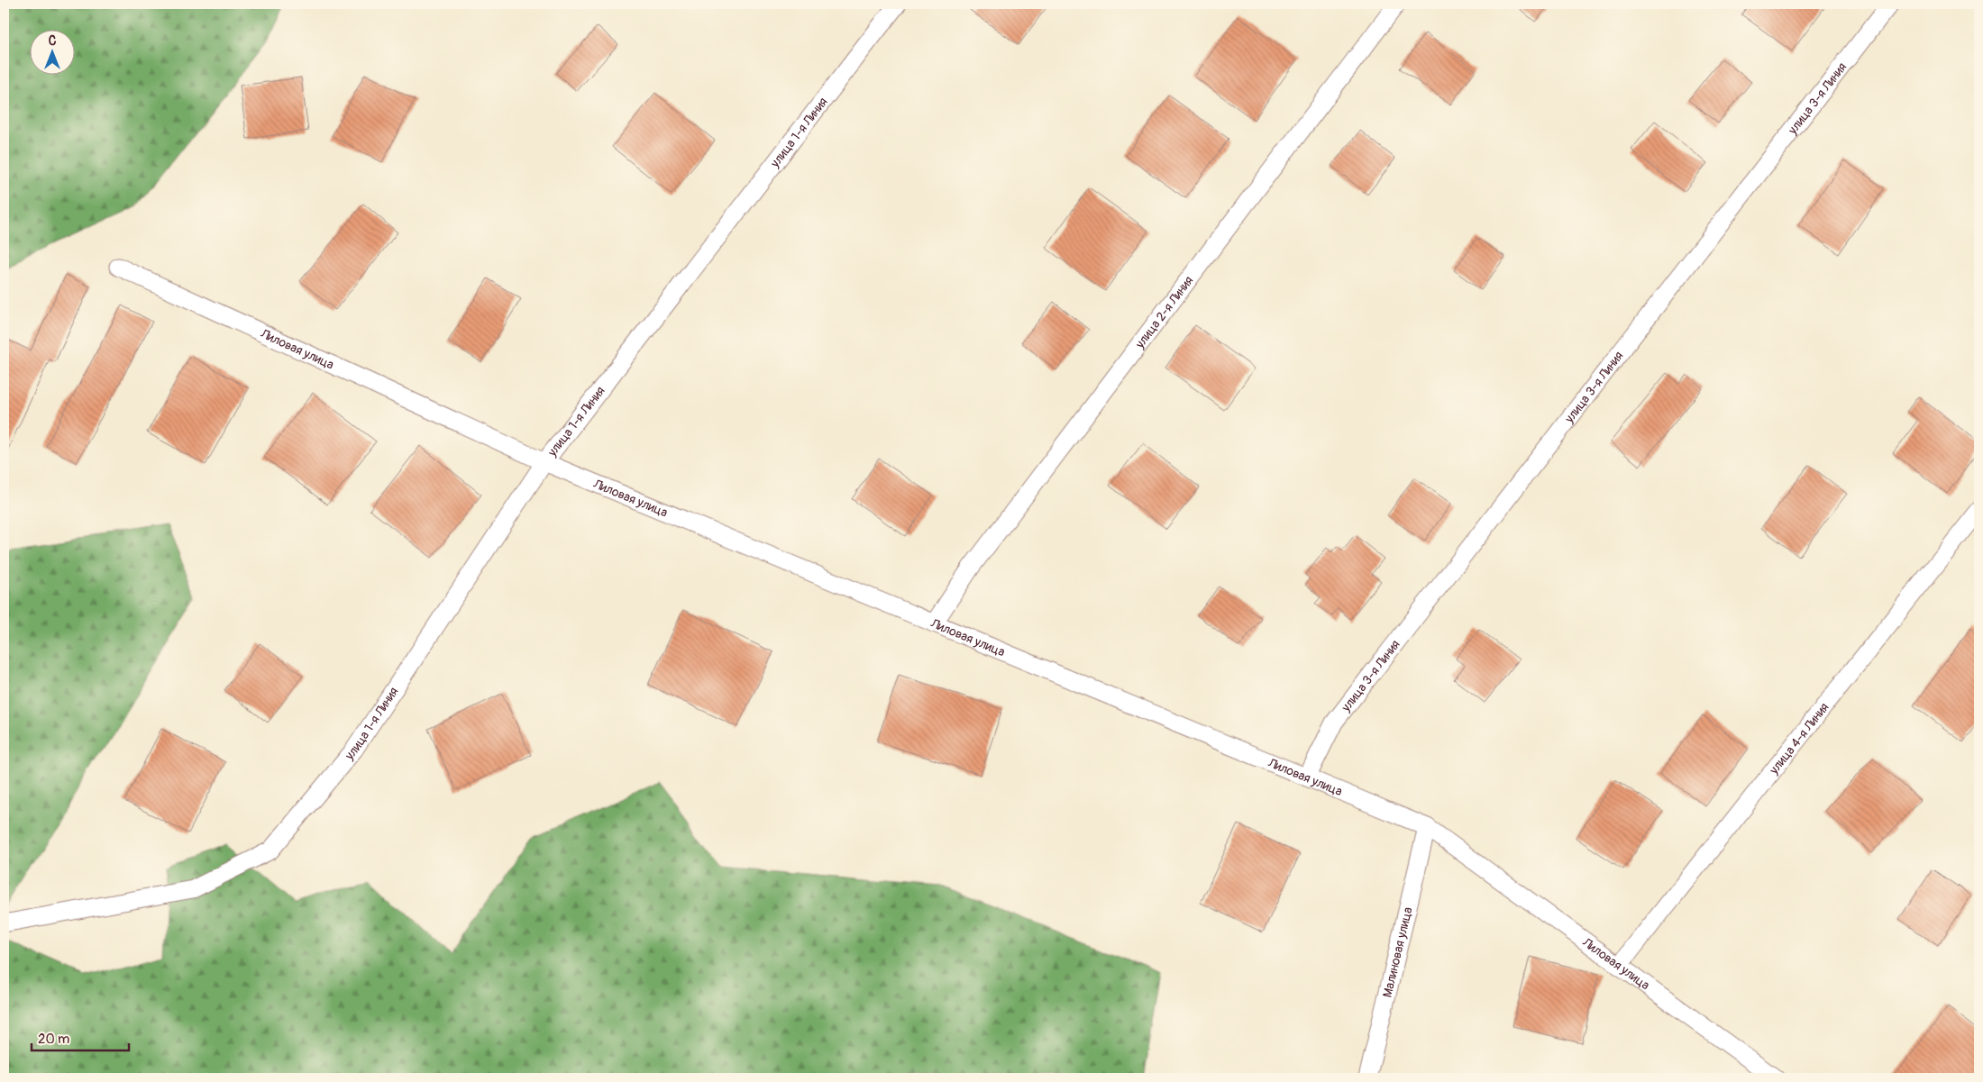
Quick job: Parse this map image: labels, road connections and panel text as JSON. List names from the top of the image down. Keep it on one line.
{"streets":{"lane":["улица 3-я Линия","улица 1-я Линия","улица 2-я Линия","Лиловая улица","улица 4-я Линия","Малиновая улица"]},"crossings":[["улица 3-я Линия","Лиловая улица"],["улица 1-я Линия","Лиловая улица"],["улица 2-я Линия","Лиловая улица"],["Лиловая улица","улица 4-я Линия"],["Лиловая улица","Малиновая улица"]],"scale_bar":"20 m","north":"top"}
